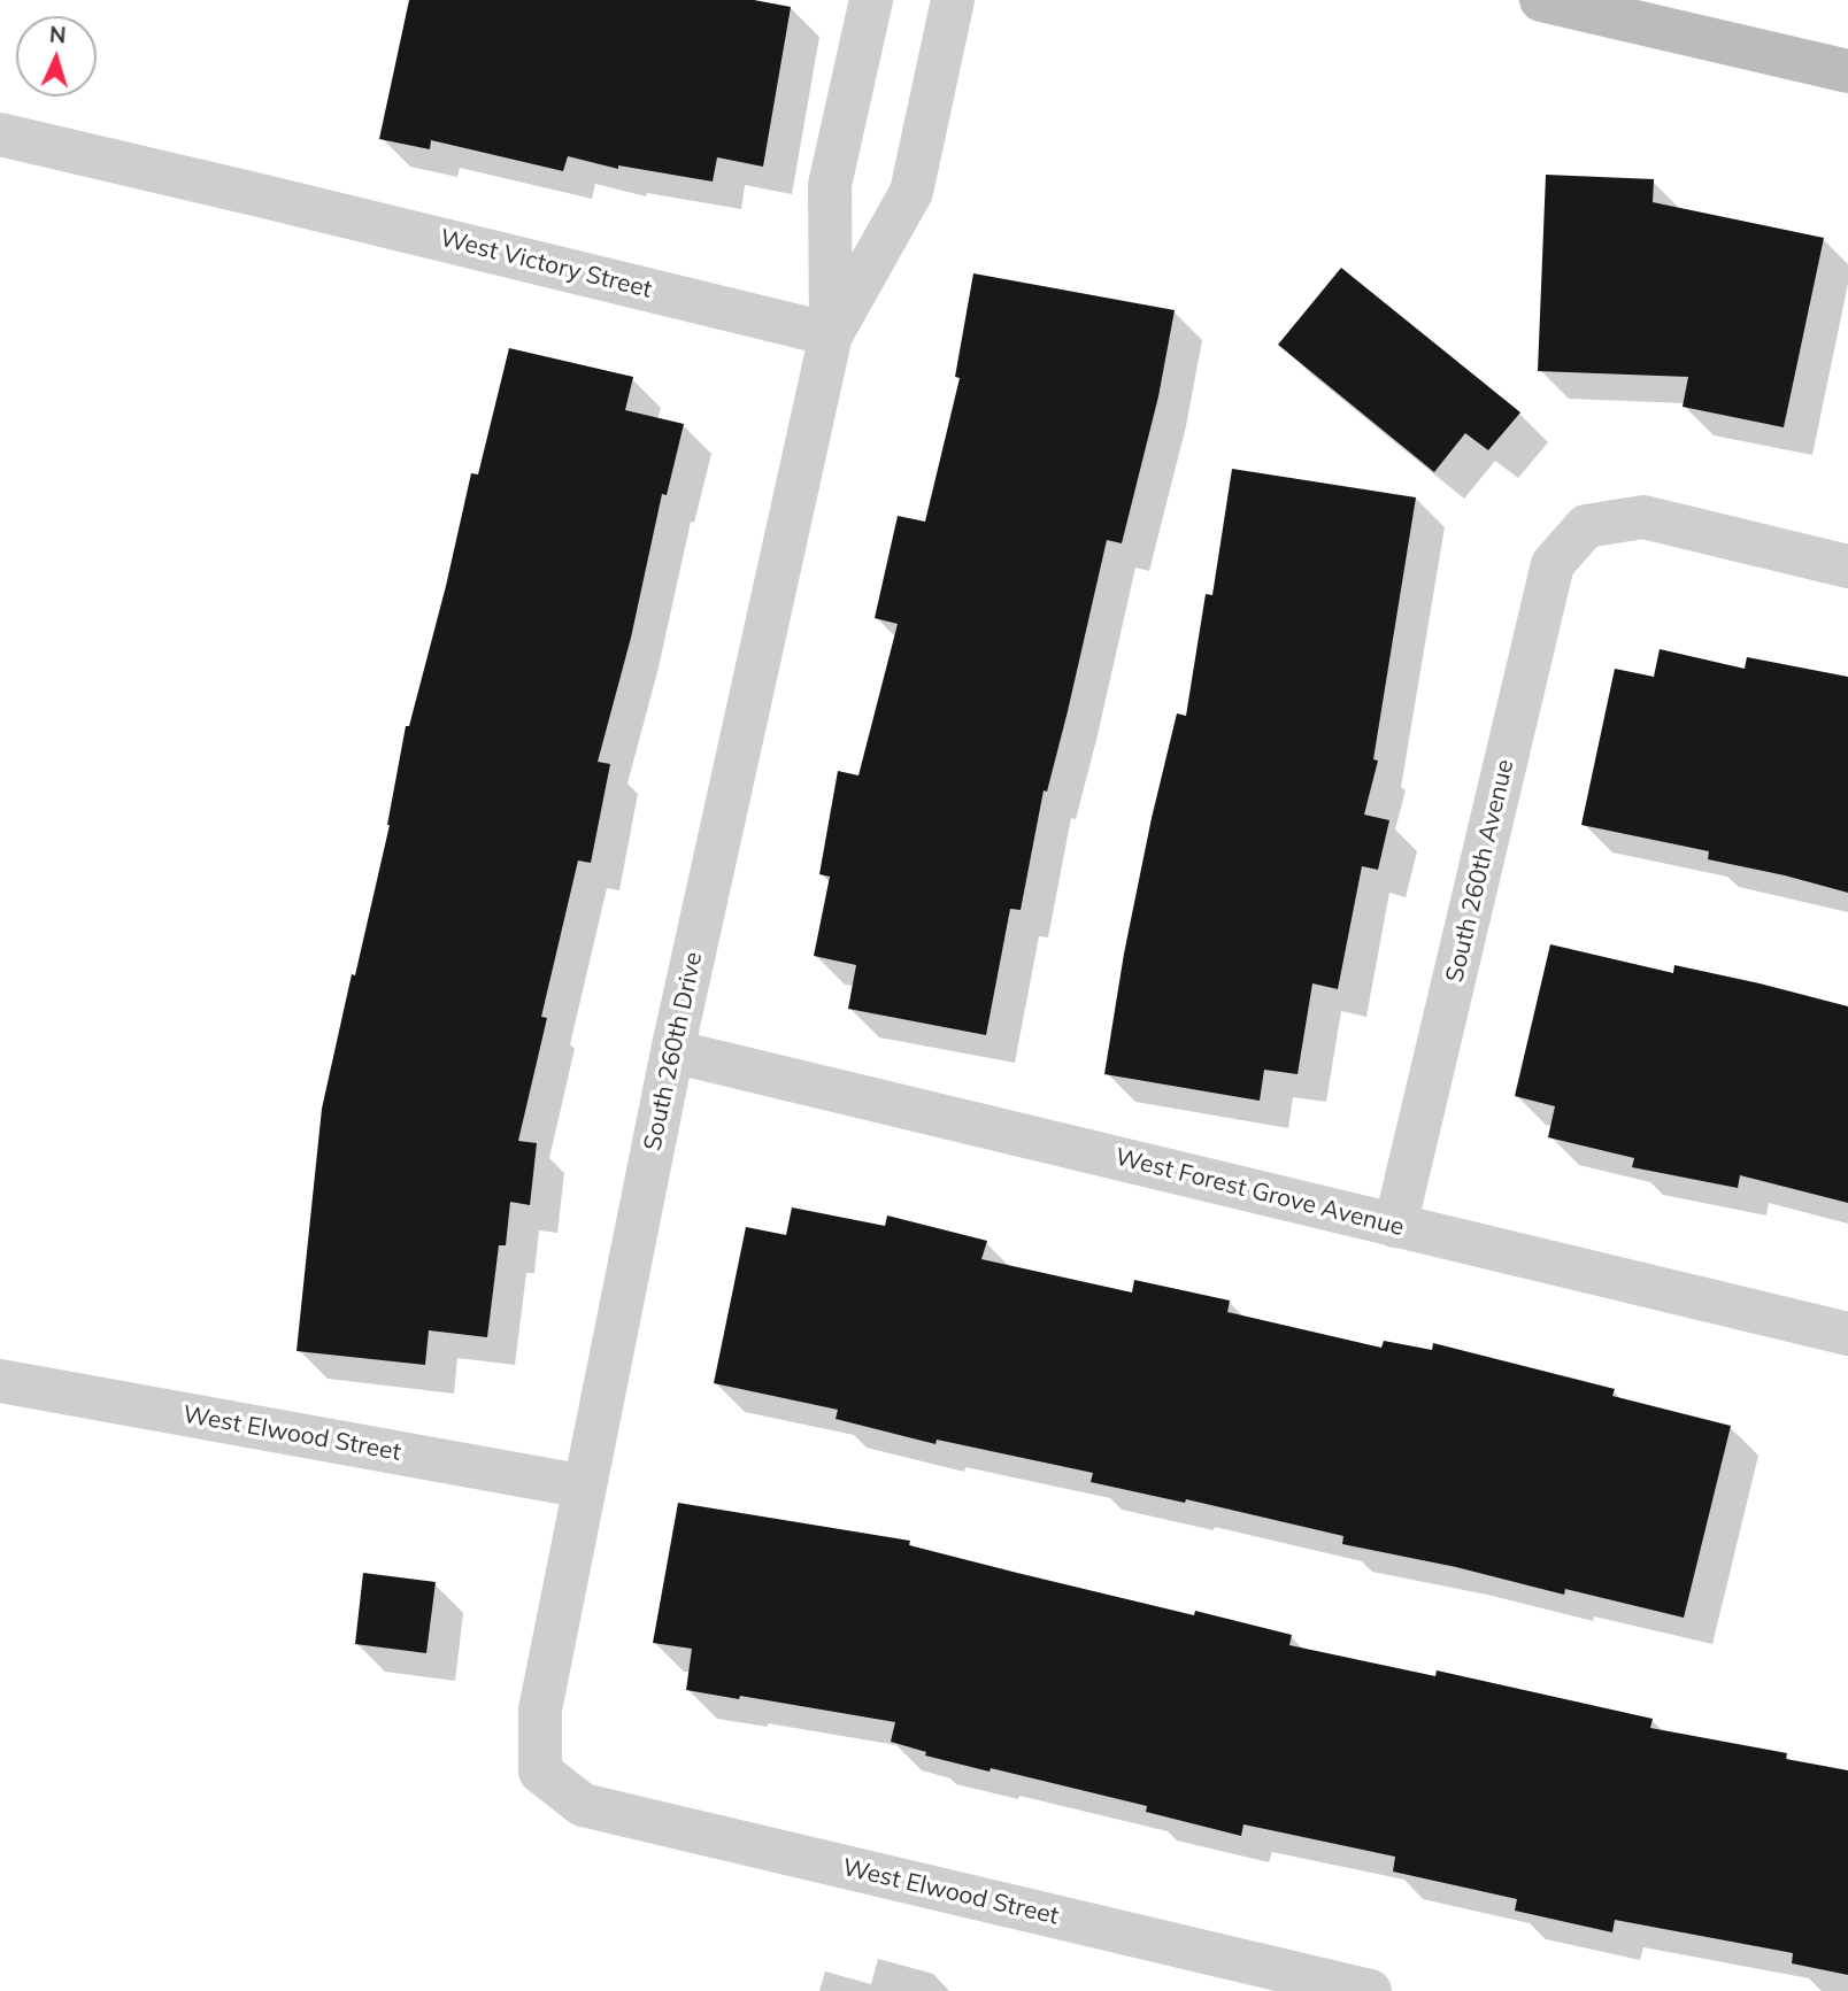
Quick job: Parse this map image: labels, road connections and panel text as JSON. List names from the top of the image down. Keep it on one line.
{"streets":{"street":["West Victory Street","South 260th Avenue","South 260th Drive","West Forest Grove Avenue","West Elwood Street"]},"crossings":[["West Victory Street","South 260th Drive"],["South 260th Avenue","West Forest Grove Avenue"],["South 260th Drive","West Forest Grove Avenue"],["South 260th Drive","West Elwood Street"]],"north":"top"}
